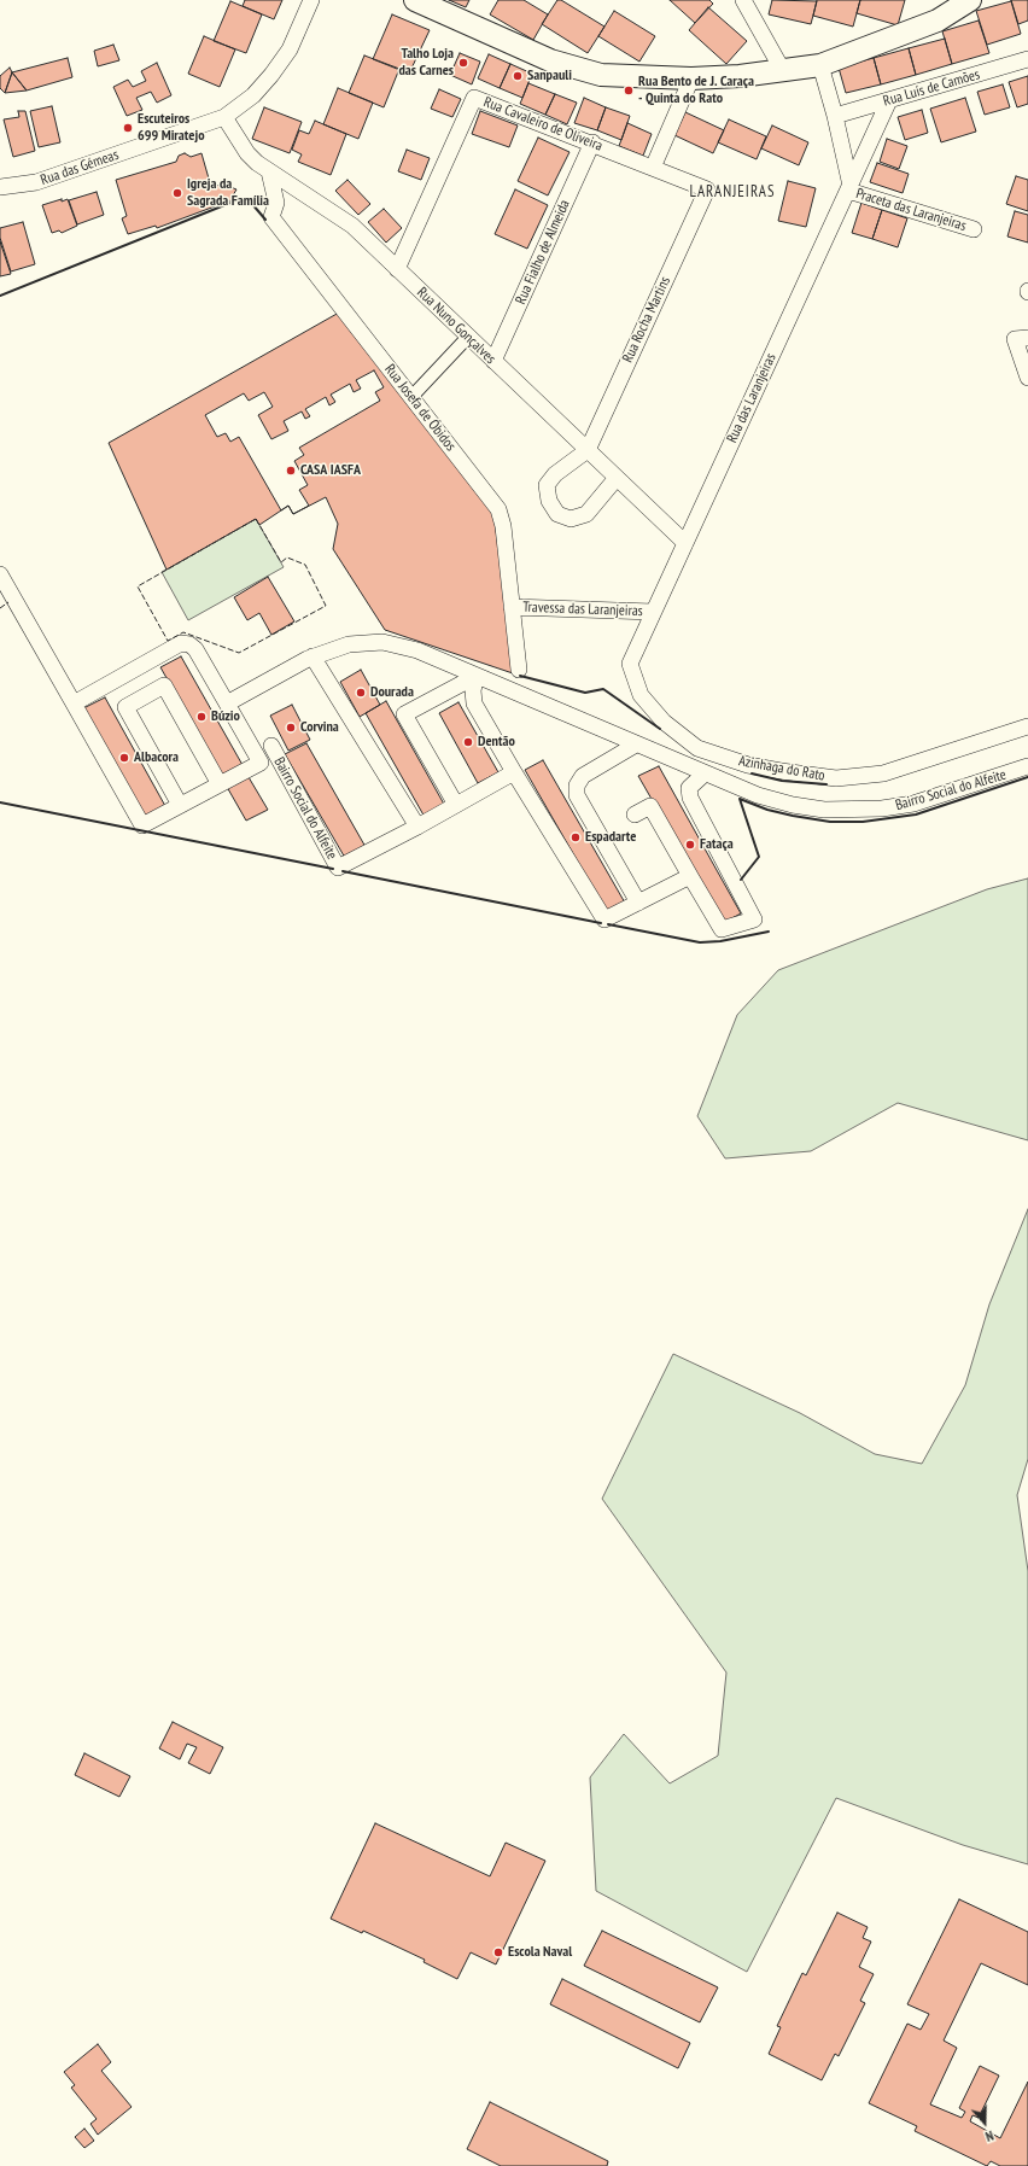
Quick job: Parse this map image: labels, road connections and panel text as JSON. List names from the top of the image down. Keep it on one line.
{"streets":{"street":["Rua Luís de Camões","Rua Cavaleiro de Oliveira","Rua das Gémeas","Praceta das Laranjeiras","Rua Fialho de Almeida","Rua Rocha Martins","Rua Nuno Gonçalves","Rua das Laranjeiras","Rua Josefa de Óbidos","Travessa das Laranjeiras","Azinhaga do Rato","Bairro Social do Alfeite"]},"crossings":[["Rua Luís de Camões","Rua das Laranjeiras"],["Rua Cavaleiro de Oliveira","Rua Fialho de Almeida"],["Rua Cavaleiro de Oliveira","Rua Rocha Martins"],["Rua Cavaleiro de Oliveira","Rua Nuno Gonçalves"],["Rua das Gémeas","Rua Nuno Gonçalves"],["Praceta das Laranjeiras","Rua das Laranjeiras"],["Rua Fialho de Almeida","Rua Nuno Gonçalves"],["Rua Rocha Martins","Rua Nuno Gonçalves"],["Rua Nuno Gonçalves","Rua das Laranjeiras"],["Rua Nuno Gonçalves","Rua Josefa de Óbidos"],["Rua das Laranjeiras","Travessa das Laranjeiras"],["Rua das Laranjeiras","Azinhaga do Rato"],["Rua Josefa de Óbidos","Travessa das Laranjeiras"],["Travessa das Laranjeiras","Azinhaga do Rato"]],"districts":["LARANJEIRAS"],"places":["Talho Loja das Carnes","Sanpauli","Rua Bento de J. Caraça - Quinta do Rato","Escuteiros 699 Miratejo","Igreja da Sagrada Família","CASA IASFA","Dourada","Búzio","Corvina","Dentão","Albacora","Espadarte","Fataça","Escola Naval"],"north":"bottom"}
